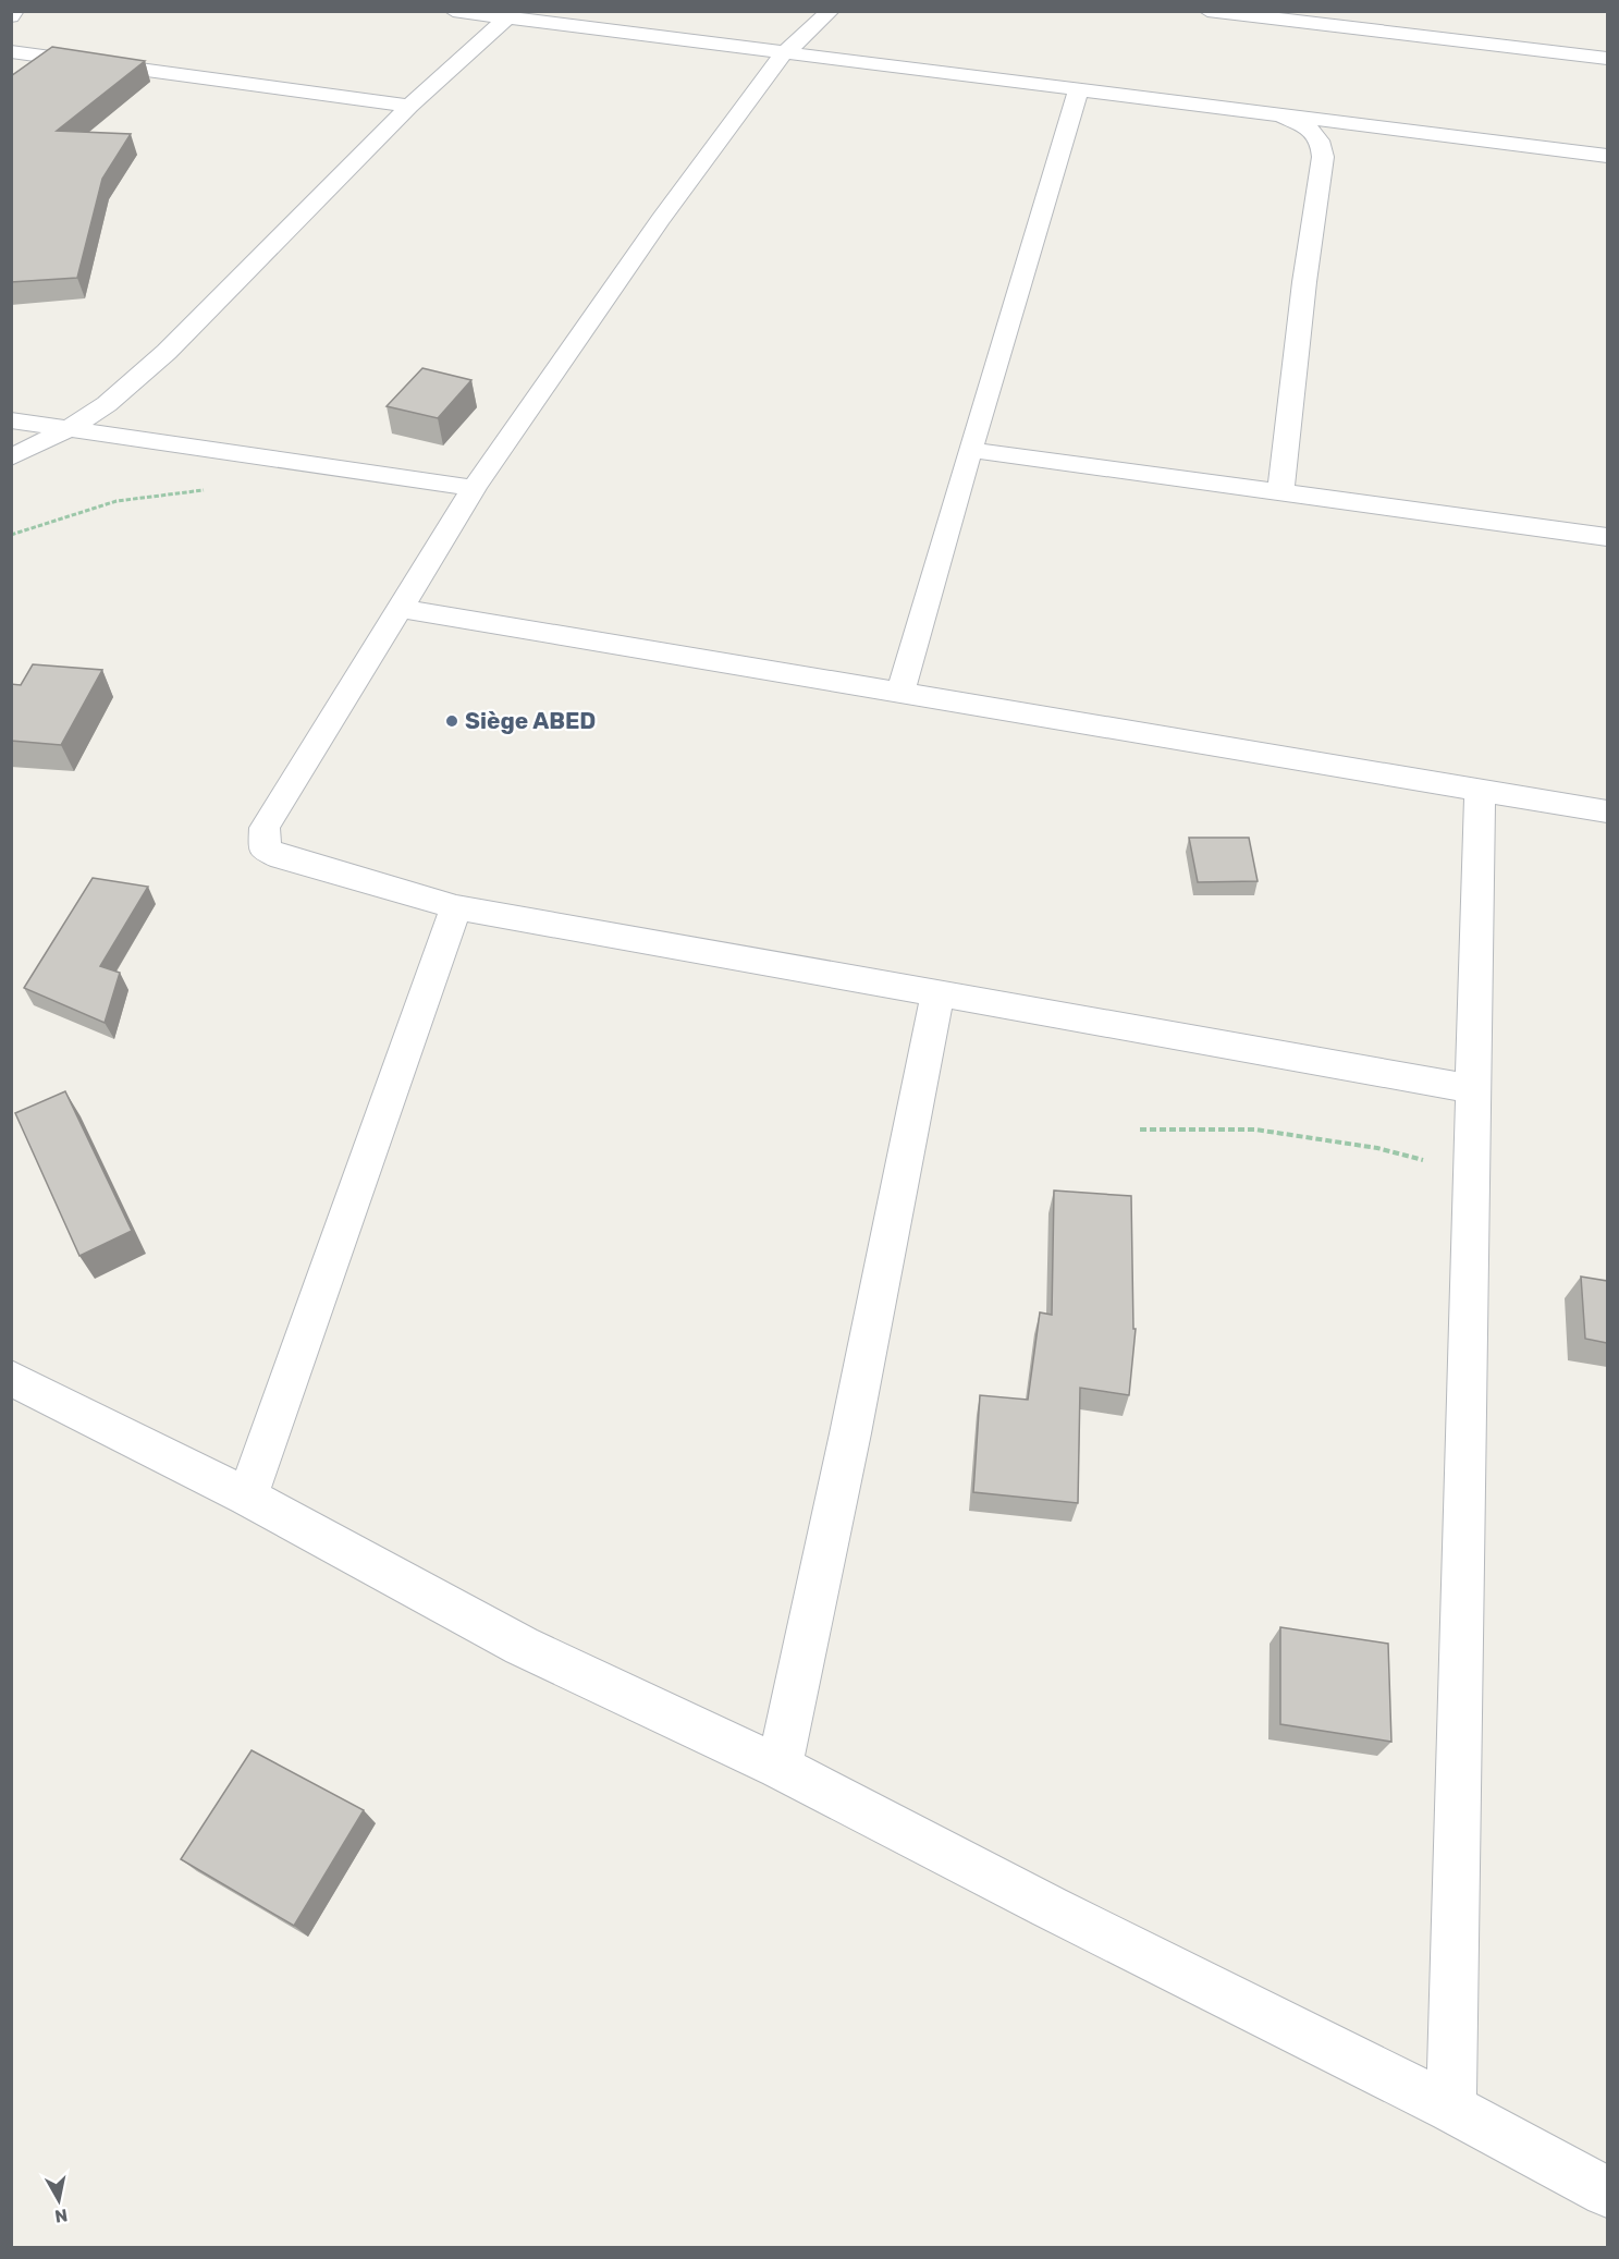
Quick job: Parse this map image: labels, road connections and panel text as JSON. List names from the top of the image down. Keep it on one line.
{"places":["Siège ABED"],"north":"bottom"}
